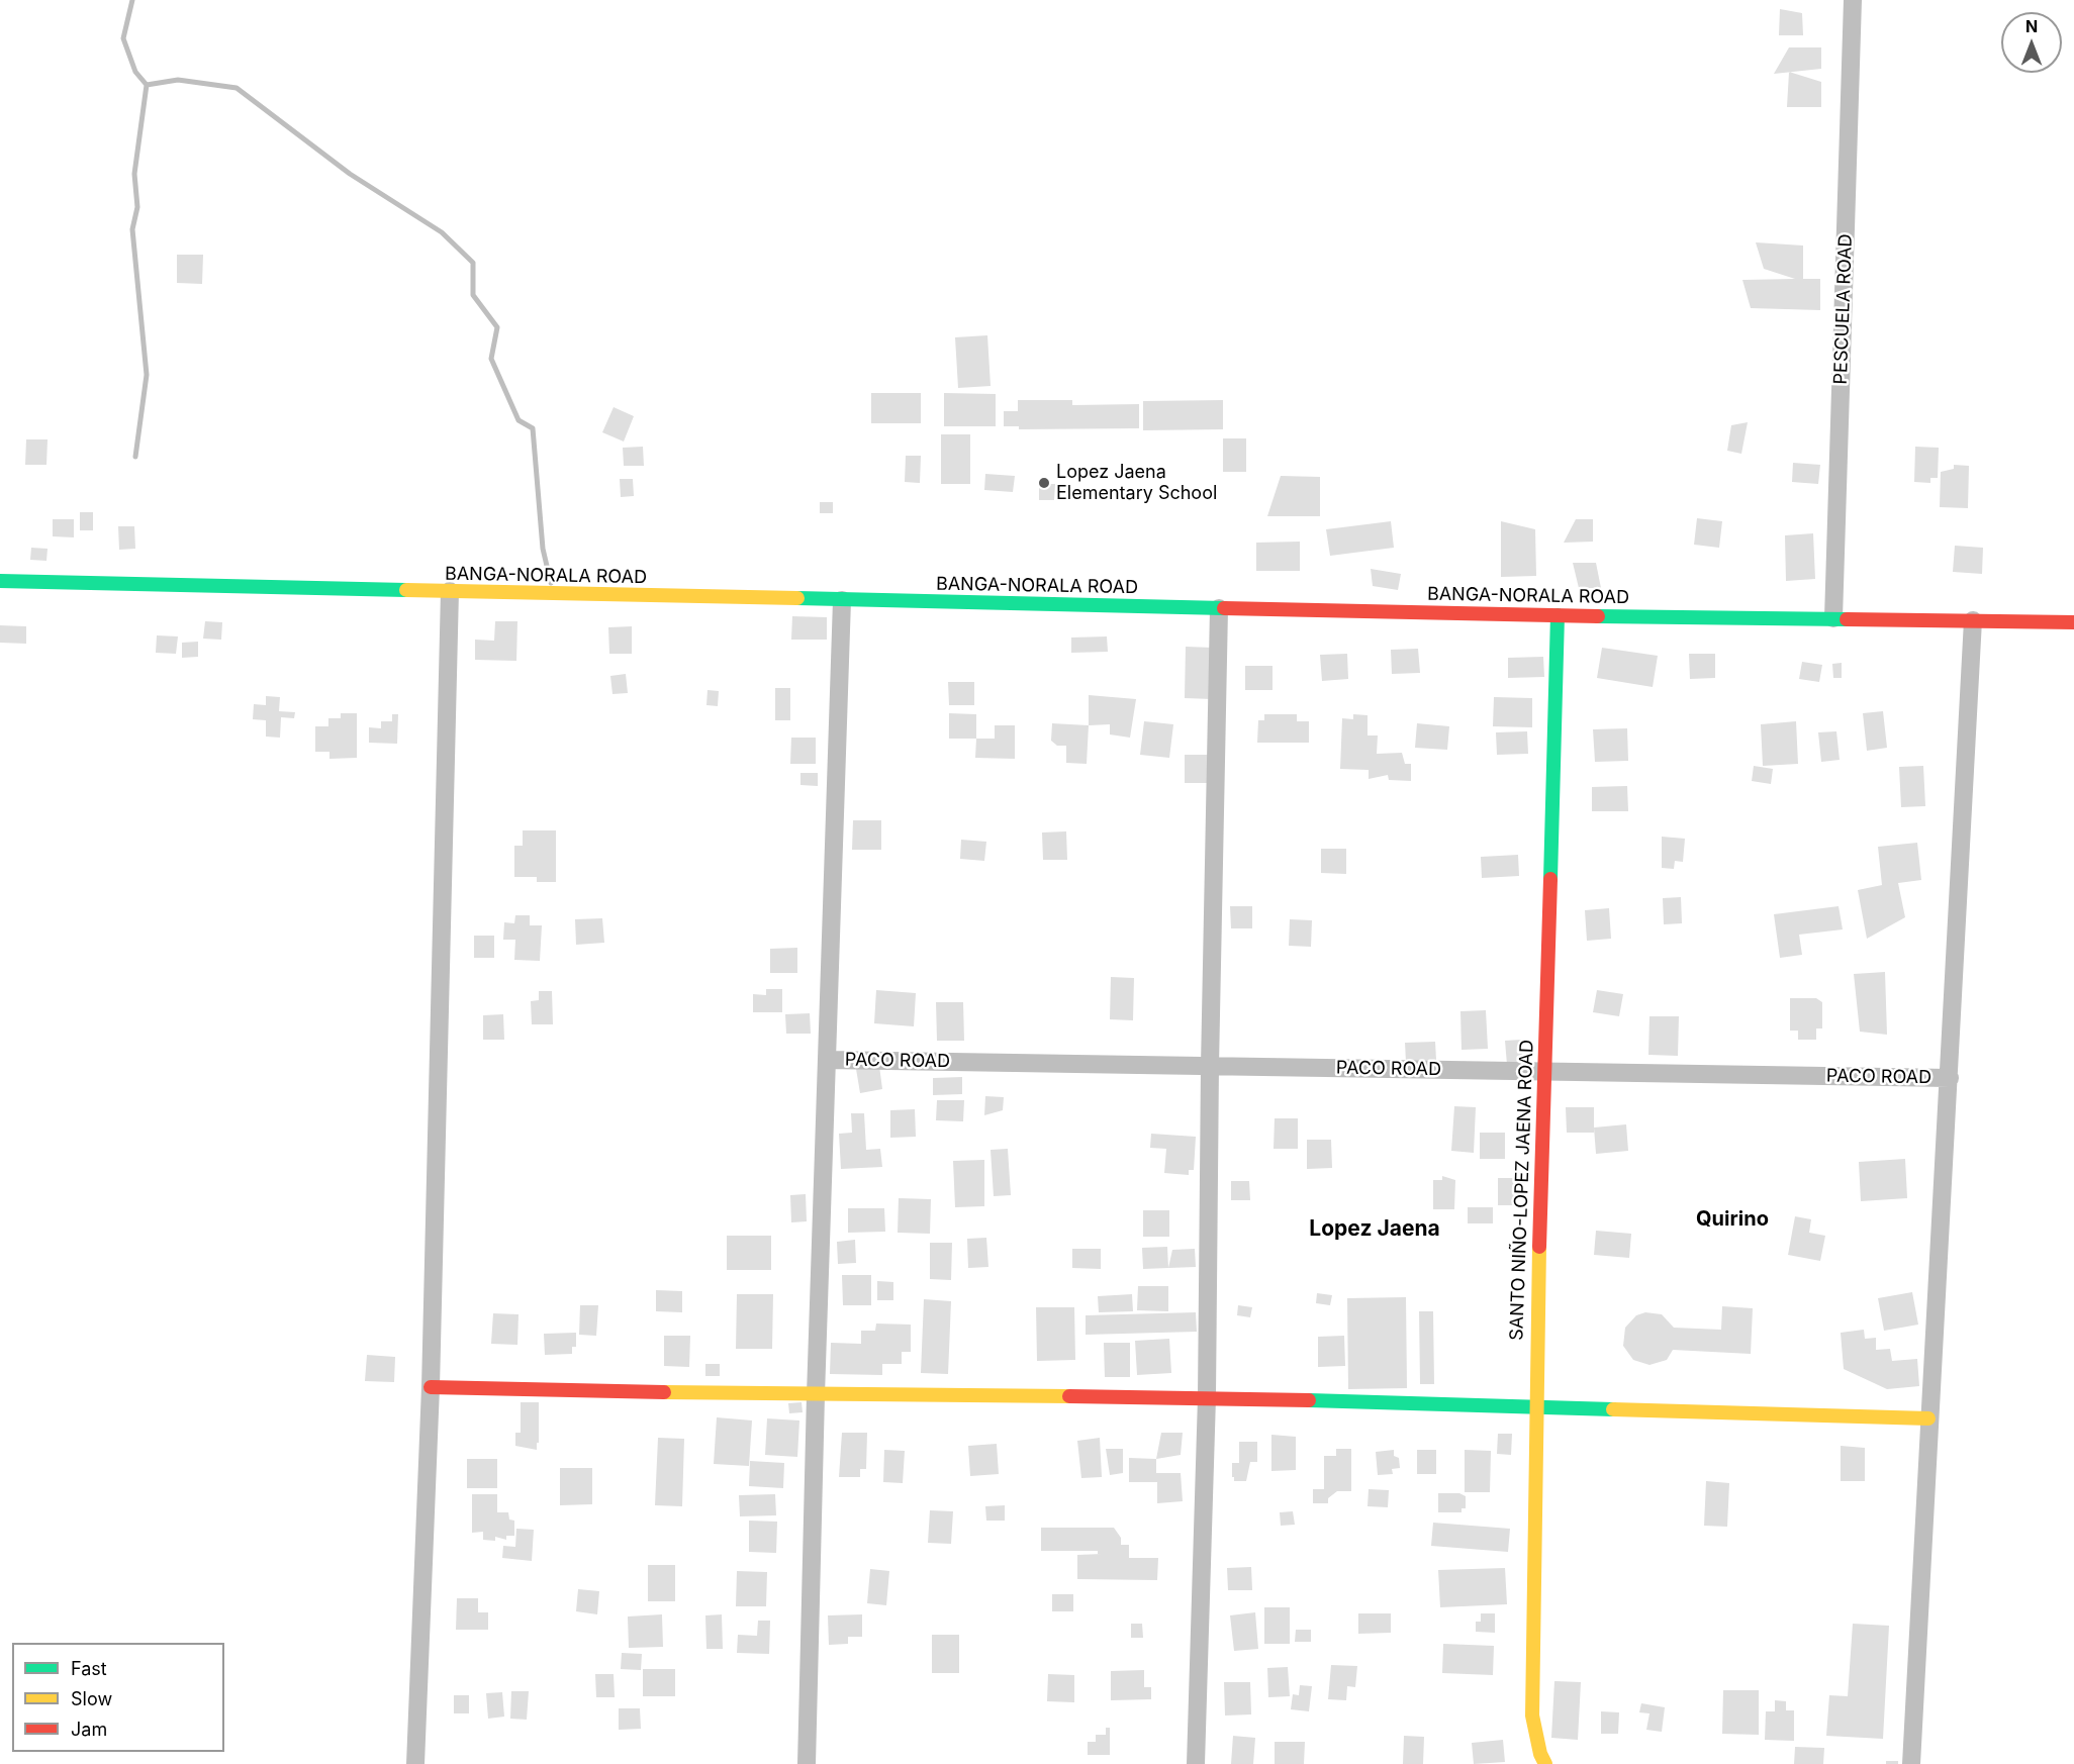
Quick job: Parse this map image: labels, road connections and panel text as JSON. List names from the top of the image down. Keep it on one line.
{"streets":{"street":["PESCUELA ROAD","BANGA-NORALA ROAD","PACO ROAD","SANTO NIÑO-LOPEZ JAENA ROAD"]},"crossings":[["PESCUELA ROAD","BANGA-NORALA ROAD"],["BANGA-NORALA ROAD","SANTO NIÑO-LOPEZ JAENA ROAD"],["PACO ROAD","SANTO NIÑO-LOPEZ JAENA ROAD"]],"districts":["Quirino","Lopez Jaena"],"places":["Lopez Jaena Elementary School"],"legend":["Fast","Slow","Jam"],"north":"top"}
